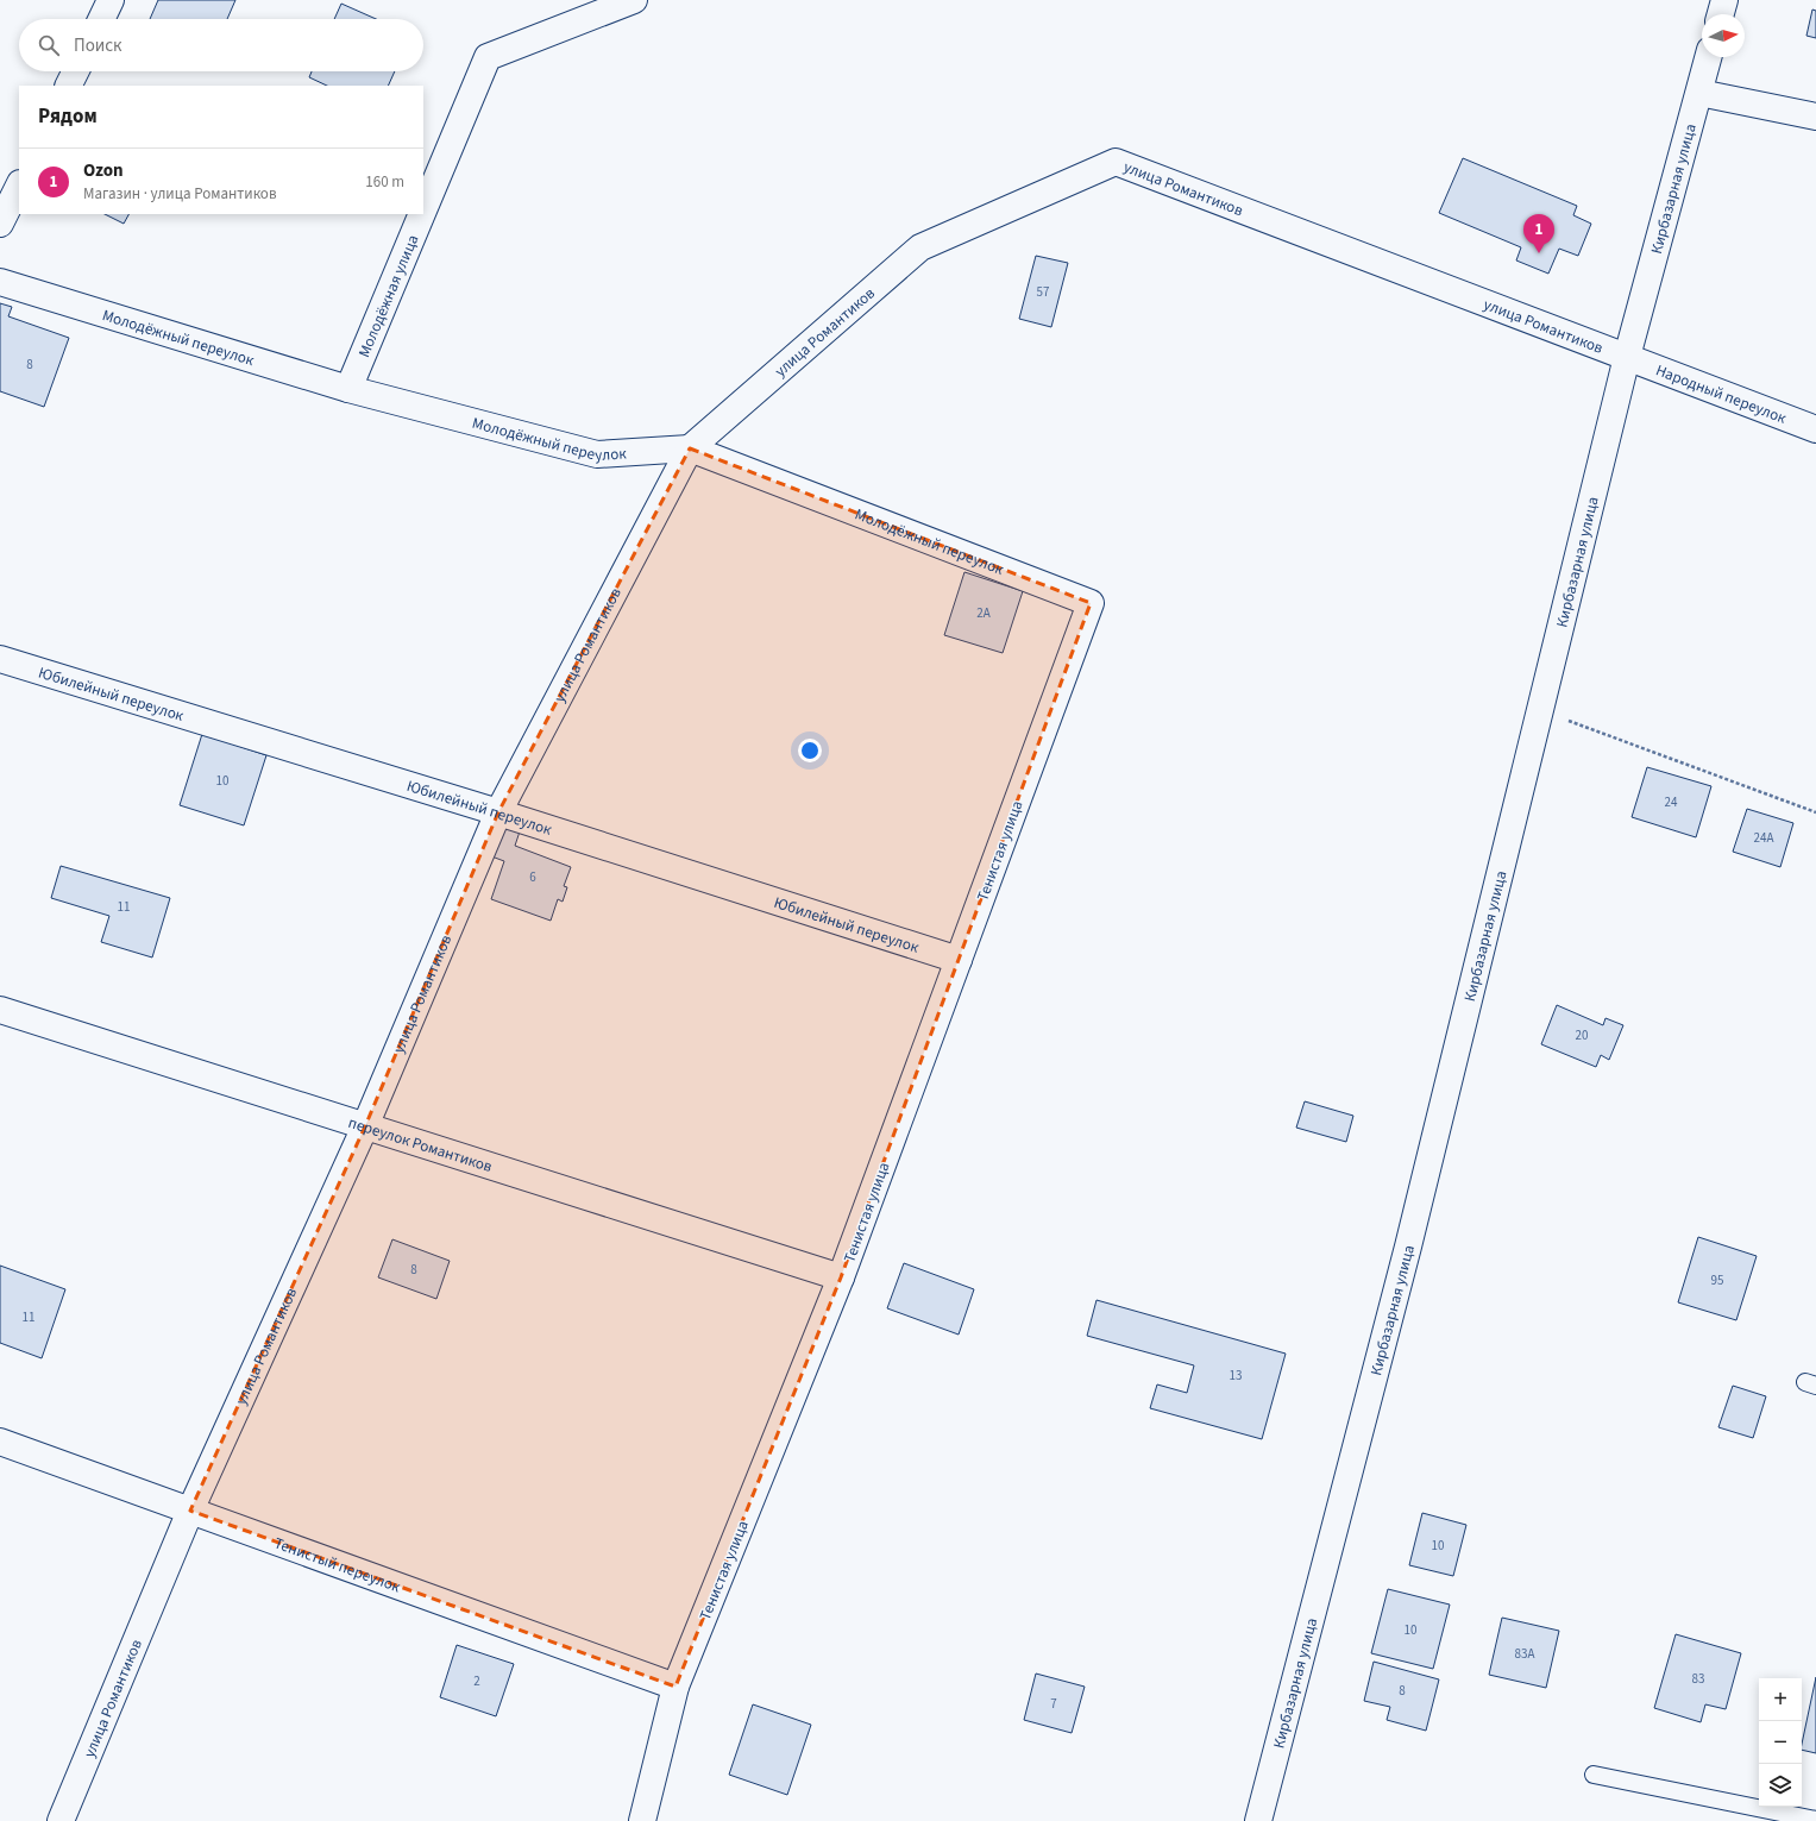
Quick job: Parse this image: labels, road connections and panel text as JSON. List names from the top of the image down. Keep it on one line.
{"streets":{"street":["улица Романтиков","Кирбазарная улица","Молодёжная улица","Молодёжный переулок","Народный переулок","Юбилейный переулок","Тенистая улица","переулок Романтиков","Тенистый переулок"]},"crossings":[["улица Романтиков","Кирбазарная улица"],["улица Романтиков","Молодёжный переулок"],["улица Романтиков","Народный переулок"],["улица Романтиков","Юбилейный переулок"],["улица Романтиков","переулок Романтиков"],["улица Романтиков","Тенистый переулок"],["Кирбазарная улица","Народный переулок"],["Молодёжная улица","Молодёжный переулок"],["Молодёжный переулок","Тенистая улица"],["Юбилейный переулок","Тенистая улица"],["Тенистая улица","переулок Романтиков"],["Тенистая улица","Тенистый переулок"]],"house_numbers":["57","8","2А","10","24","24А","6","11","20","8","95","11","13","10","10","83А","83","2","8","7"],"north":"right","page":{"search":"Поиск","heading":"Рядом","list":[{"mark":"1","name":"Ozon","note":"Магазин · улица Романтиков","value":"160 m"}],"pins":"1","map_buttons":["+","−"]}}
